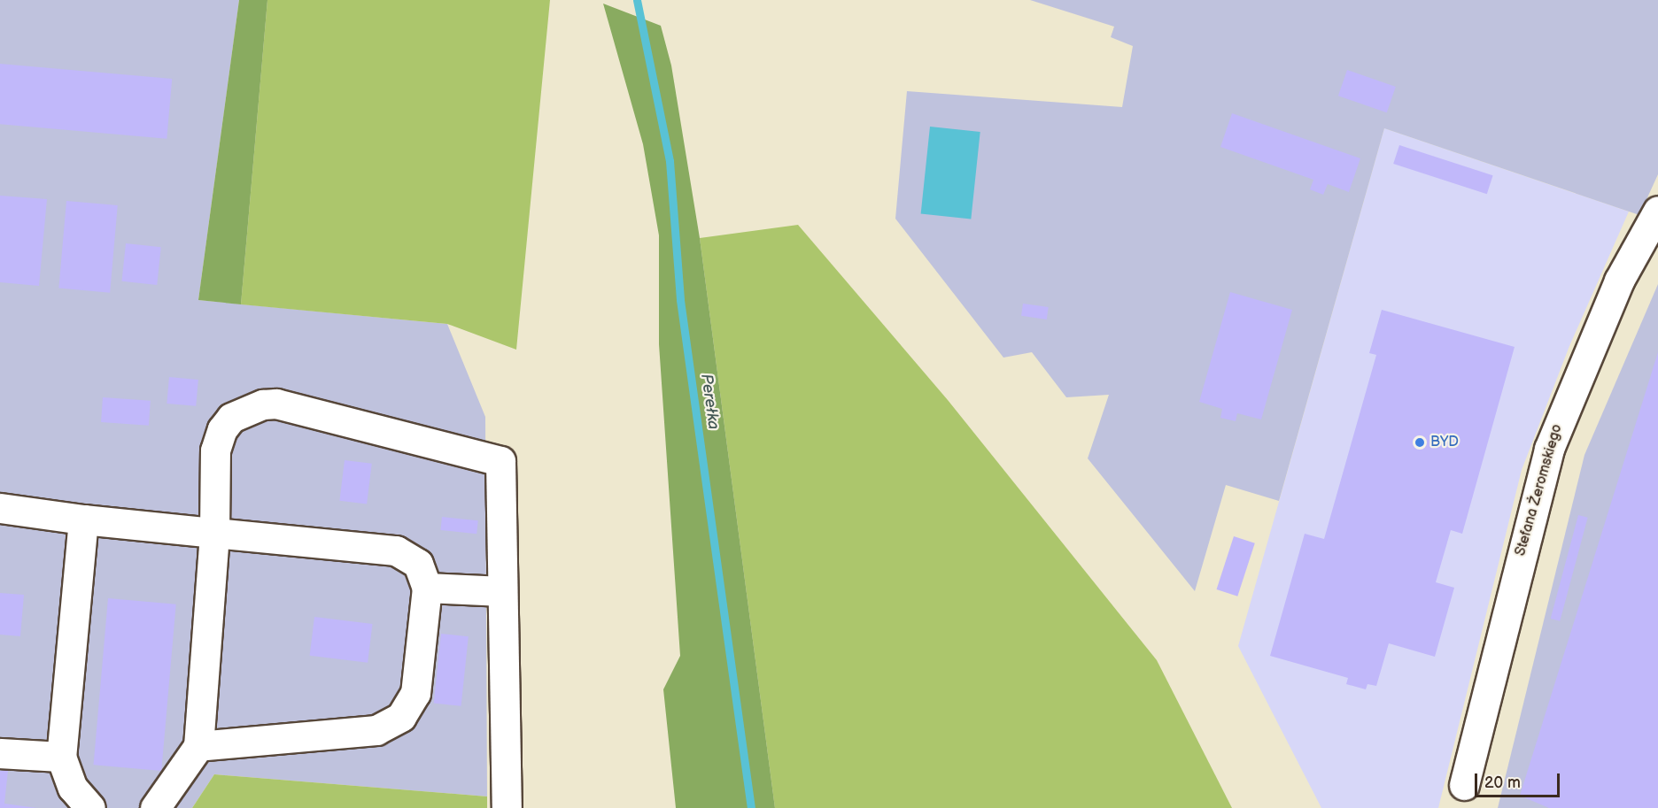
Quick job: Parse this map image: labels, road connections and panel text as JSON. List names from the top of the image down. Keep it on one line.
{"streets":{"street":["Stefana Żeromskiego"]},"water":["Perełka"],"places":["BYD"],"scale_bar":"20 m"}
